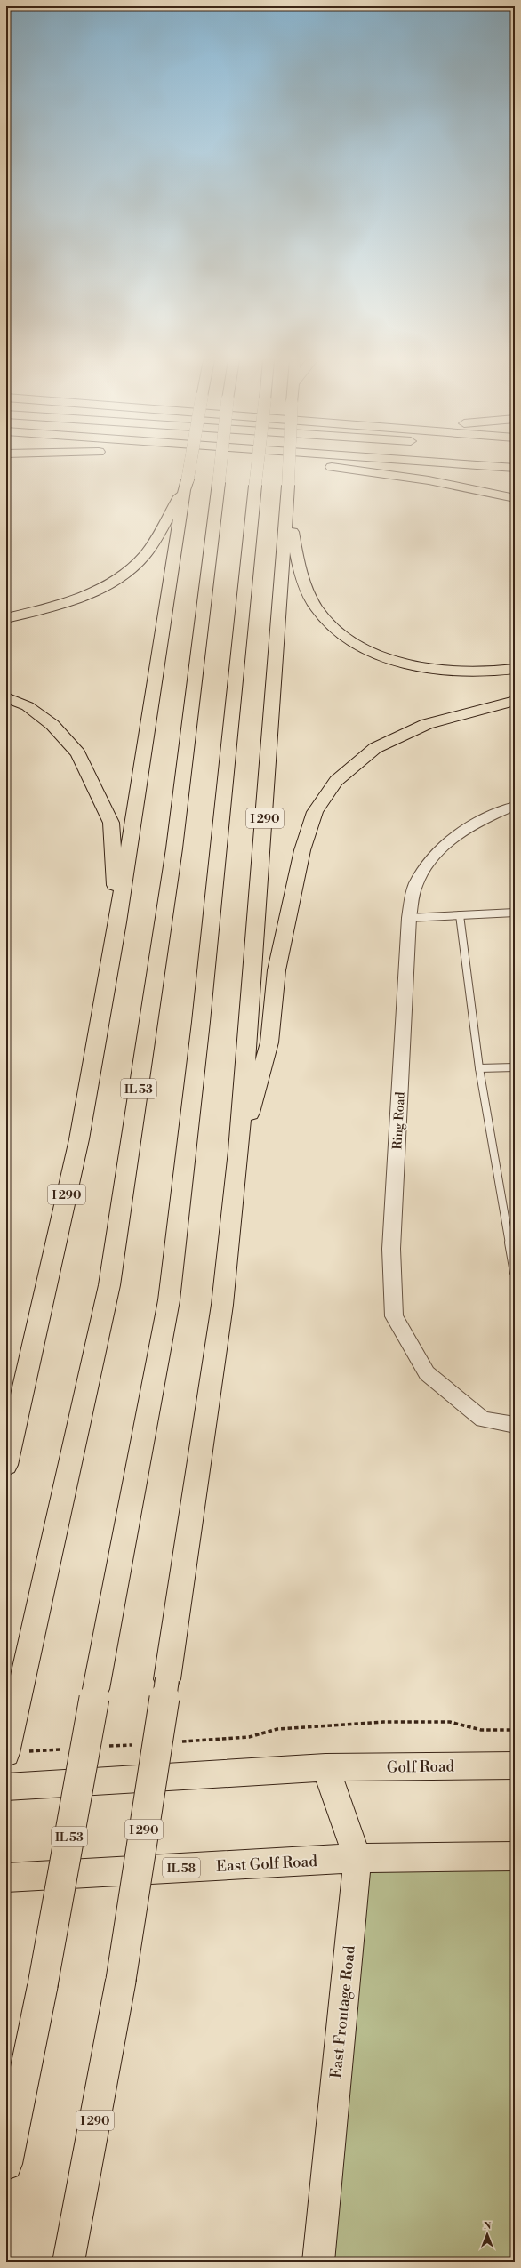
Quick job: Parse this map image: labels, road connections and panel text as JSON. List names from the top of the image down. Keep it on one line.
{"streets":{"main road":["I 290","IL 53","Golf Road","East Golf Road","IL 58","East Frontage Road"],"street":["Ring Road"]},"crossings":[["Golf Road","East Frontage Road"],["East Golf Road","IL 58"],["East Golf Road","East Frontage Road"],["IL 58","East Frontage Road"]],"north":"top"}
